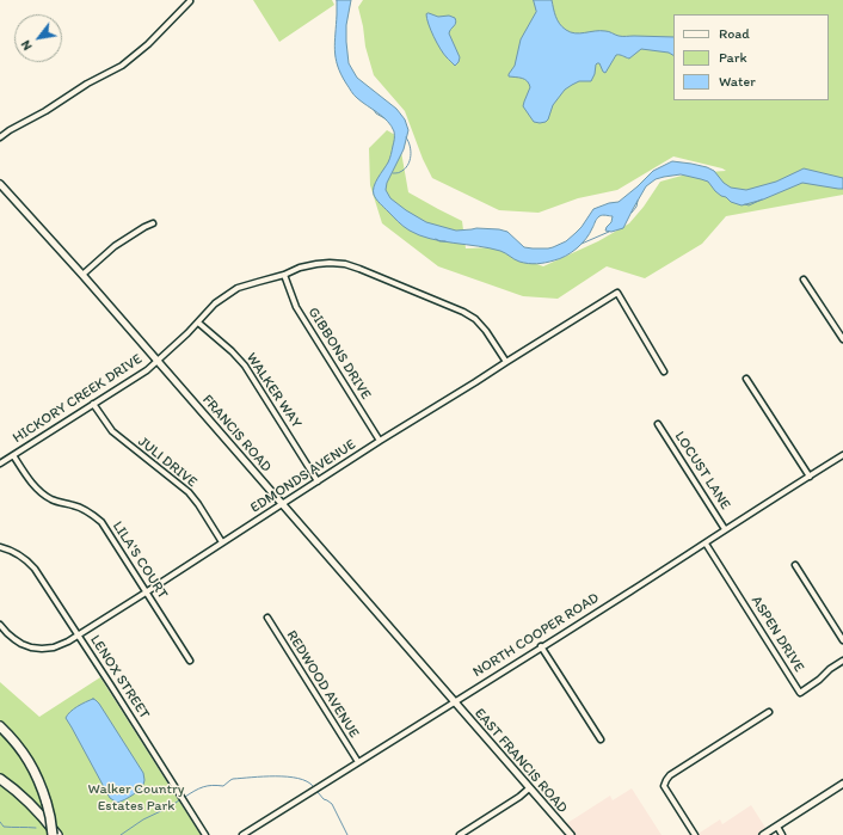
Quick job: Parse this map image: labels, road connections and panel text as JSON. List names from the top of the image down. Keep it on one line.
{"streets":{"street":["GIBBONS DRIVE","WALKER WAY","HICKORY CREEK DRIVE","FRANCIS ROAD","JULI DRIVE","LOCUST LANE","EDMONDS AVENUE","LILA'S COURT","ASPEN DRIVE","NORTH COOPER ROAD","LENOX STREET","REDWOOD AVENUE","EAST FRANCIS ROAD"]},"crossings":[["GIBBONS DRIVE","HICKORY CREEK DRIVE"],["GIBBONS DRIVE","EDMONDS AVENUE"],["WALKER WAY","HICKORY CREEK DRIVE"],["WALKER WAY","EDMONDS AVENUE"],["HICKORY CREEK DRIVE","FRANCIS ROAD"],["HICKORY CREEK DRIVE","JULI DRIVE"],["HICKORY CREEK DRIVE","EDMONDS AVENUE"],["HICKORY CREEK DRIVE","LILA'S COURT"],["FRANCIS ROAD","EDMONDS AVENUE"],["FRANCIS ROAD","NORTH COOPER ROAD"],["FRANCIS ROAD","EAST FRANCIS ROAD"],["JULI DRIVE","EDMONDS AVENUE"],["LOCUST LANE","NORTH COOPER ROAD"],["EDMONDS AVENUE","LILA'S COURT"],["EDMONDS AVENUE","LENOX STREET"],["ASPEN DRIVE","NORTH COOPER ROAD"],["NORTH COOPER ROAD","REDWOOD AVENUE"],["NORTH COOPER ROAD","EAST FRANCIS ROAD"]],"parks":["Walker Country Estates Park"],"legend":["Road","Park","Water"],"north":"bottom left"}
